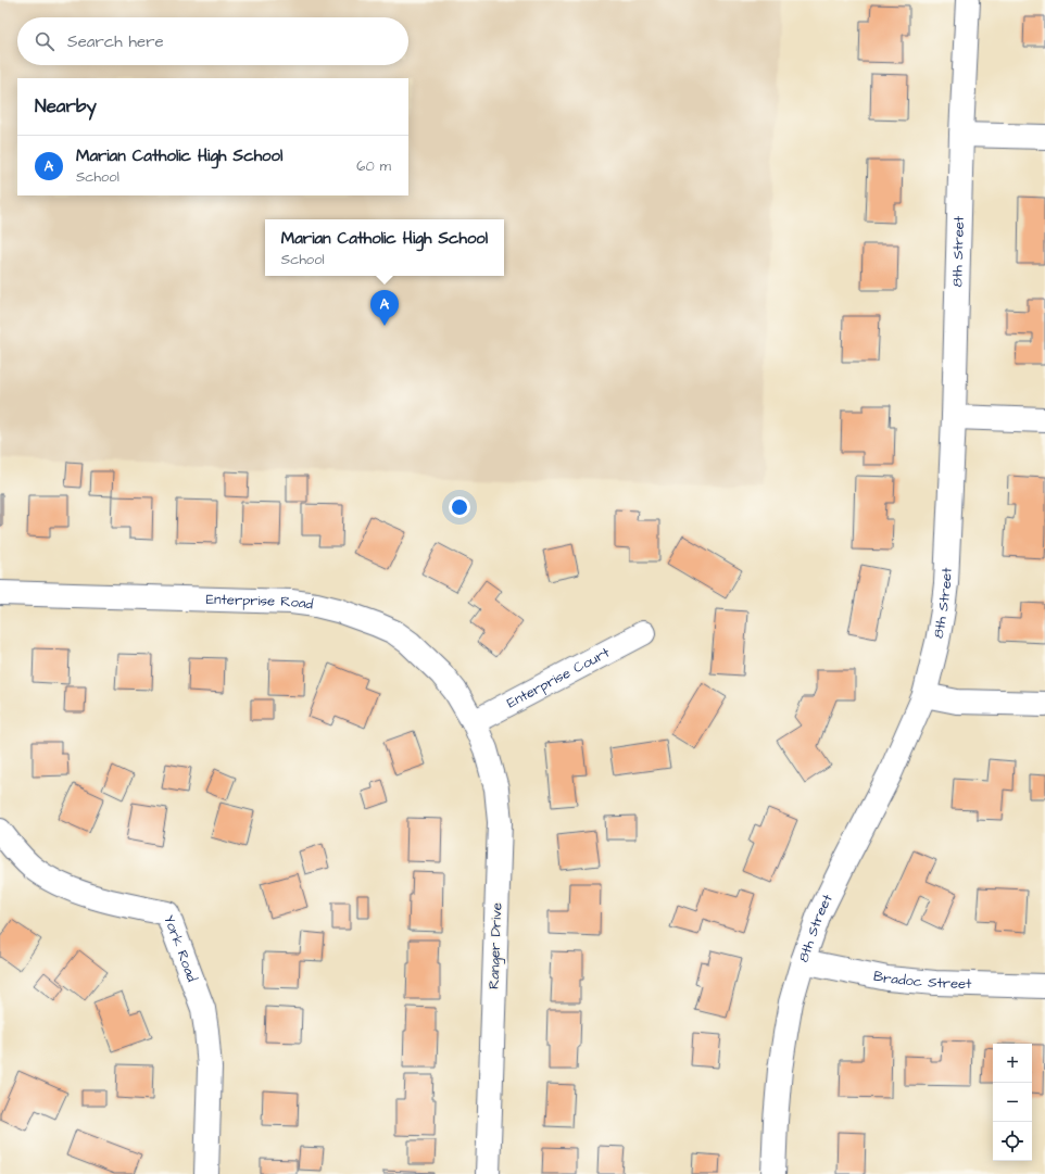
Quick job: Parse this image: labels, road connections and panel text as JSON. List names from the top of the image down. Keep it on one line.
{"streets":{"street":["8th Street","Enterprise Road","Enterprise Court","Ranger Drive","York Road","Bradoc Street"]},"crossings":[["8th Street","Bradoc Street"],["Enterprise Road","Enterprise Court"],["Enterprise Road","Ranger Drive"],["Enterprise Court","Ranger Drive"]],"page":{"search":"Search here","heading":"Nearby","list":[{"mark":"A","name":"Marian Catholic High School","note":"School","value":"60 m"}],"popup":["Marian Catholic High School","School"],"pins":"A","map_buttons":["+","−"]}}
